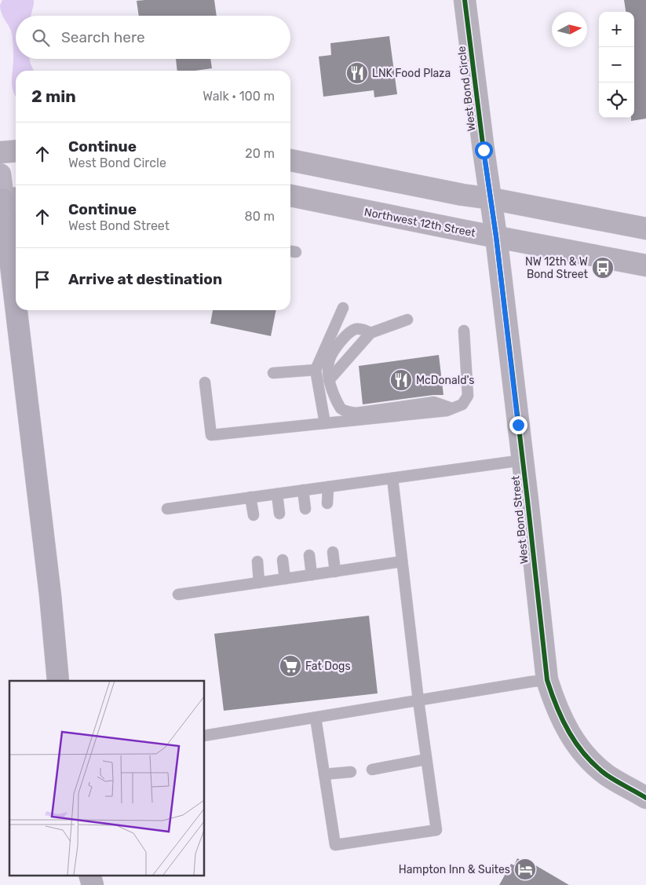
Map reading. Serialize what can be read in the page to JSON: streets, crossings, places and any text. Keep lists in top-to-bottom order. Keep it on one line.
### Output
{"streets":{"main road":["Northwest 12th Street"],"street":["West Bond Circle","West Bond Street"]},"crossings":[["West Bond Circle","West Bond Street"],["Northwest 12th Street","West Bond Street"]],"places":{"restaurant":["LNK Food Plaza","McDonald's"],"bus stop":["NW 12th & W Bond Street"],"supermarket":["Fat Dogs"],"hotel":["Hampton Inn & Suites"]},"north":"right","page":{"map_buttons":["+","−"],"search":"Search here","heading":["2 min","Walk · 100 m"],"list":[["Continue","West Bond Circle","20 m"],["Continue","West Bond Street","80 m"],"Arrive at destination"]}}
